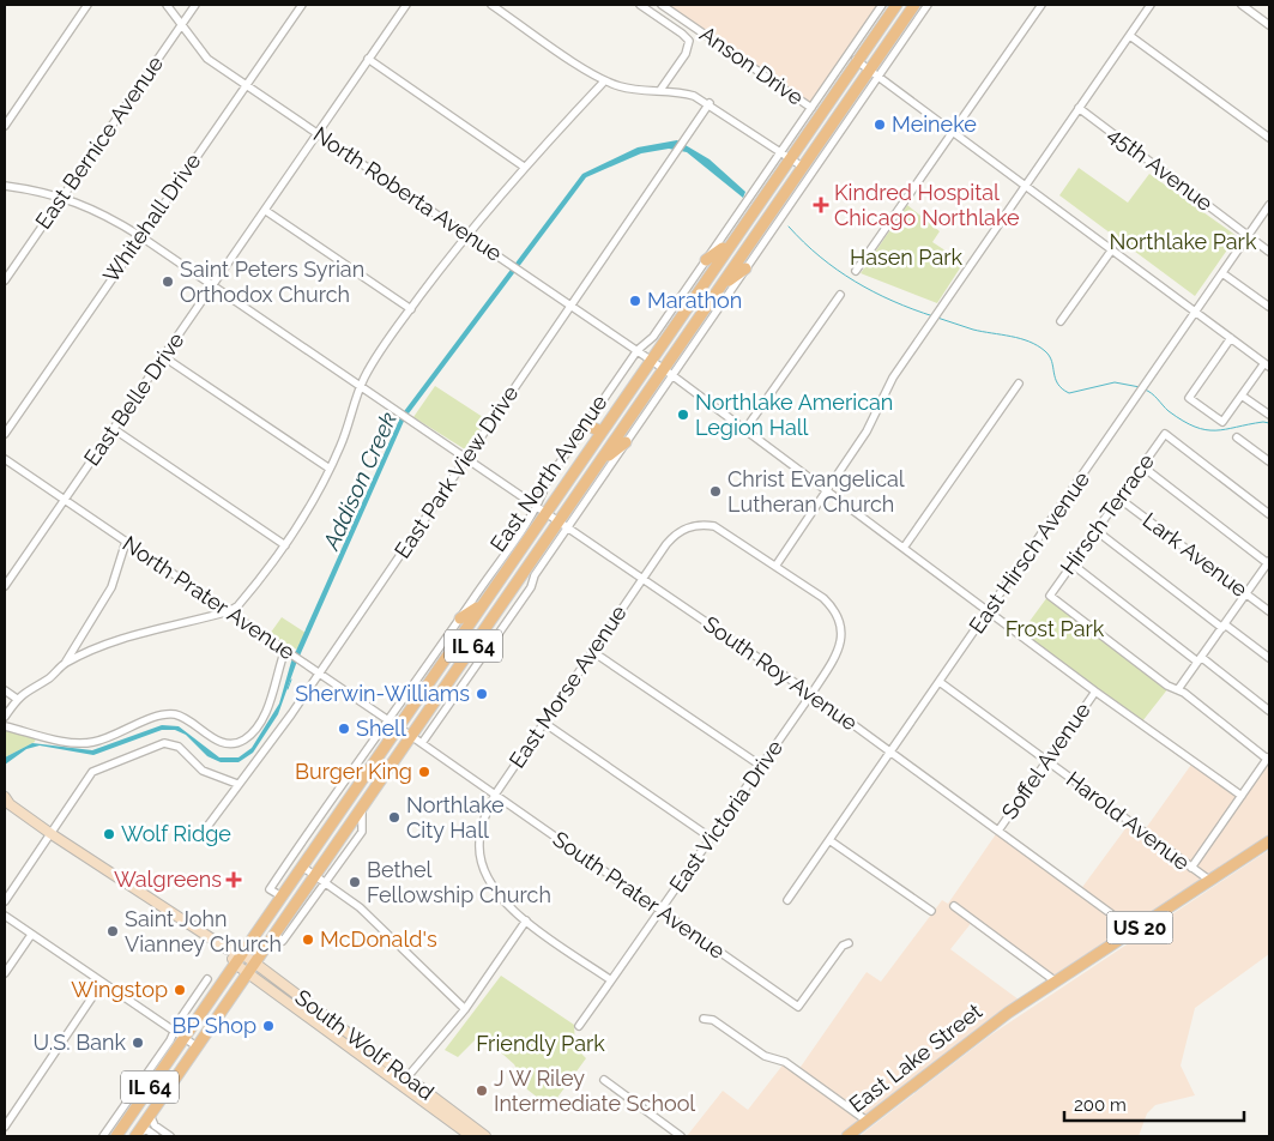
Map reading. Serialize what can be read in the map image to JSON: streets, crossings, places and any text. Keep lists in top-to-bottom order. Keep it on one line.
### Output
{"streets":{"main road":["East North Avenue","IL 64","US 20","South Wolf Road","East Lake Street"],"street":["Anson Drive","East Bernice Avenue","45th Avenue","North Roberta Avenue","Whitehall Drive","East Belle Drive","East Park View Drive","Hirsch Terrace","East Hirsch Avenue","Lark Avenue","North Prater Avenue","South Roy Avenue","East Morse Avenue","Soffel Avenue","East Victoria Drive","Harold Avenue","South Prater Avenue"]},"crossings":[["Anson Drive","East North Avenue"],["East Bernice Avenue","North Roberta Avenue"],["East Bernice Avenue","South Roy Avenue"],["45th Avenue","East Hirsch Avenue"],["North Roberta Avenue","Whitehall Drive"],["North Roberta Avenue","East Belle Drive"],["North Roberta Avenue","East Park View Drive"],["North Roberta Avenue","East North Avenue"],["North Roberta Avenue","East Hirsch Avenue"],["North Roberta Avenue","Soffel Avenue"],["Whitehall Drive","South Roy Avenue"],["East Belle Drive","North Prater Avenue"],["East Belle Drive","South Roy Avenue"],["East Park View Drive","North Prater Avenue"],["East Park View Drive","South Roy Avenue"],["East North Avenue","North Prater Avenue"],["East North Avenue","IL 64"],["East North Avenue","South Roy Avenue"],["East North Avenue","South Prater Avenue"],["East North Avenue","South Wolf Road"],["Hirsch Terrace","Lark Avenue"],["East Hirsch Avenue","South Roy Avenue"],["East Hirsch Avenue","Harold Avenue"],["North Prater Avenue","South Prater Avenue"],["IL 64","South Wolf Road"],["South Roy Avenue","East Morse Avenue"],["South Roy Avenue","Soffel Avenue"],["South Roy Avenue","East Victoria Drive"],["South Roy Avenue","US 20"],["East Morse Avenue","East Victoria Drive"],["East Morse Avenue","South Prater Avenue"],["Soffel Avenue","Harold Avenue"],["East Victoria Drive","South Prater Avenue"],["Harold Avenue","US 20"],["US 20","East Lake Street"]],"water":["Addison Creek"],"parks":["Northlake Park","Hasen Park","Frost Park","Friendly Park"],"places":{"other":["Meineke","Saint Peters Syrian Orthodox Church","Marathon","Northlake American Legion Hall","Christ Evangelical Lutheran Church","Sherwin-Williams","Shell","Burger King","Northlake City Hall","Wolf Ridge","Bethel Fellowship Church","Saint John Vianney Church","McDonald's","Wingstop","BP Shop","U.S. Bank","J W Riley Intermediate School"],"health":["Kindred Hospital Chicago Northlake","Walgreens"]},"scale_bar":"200 m"}
